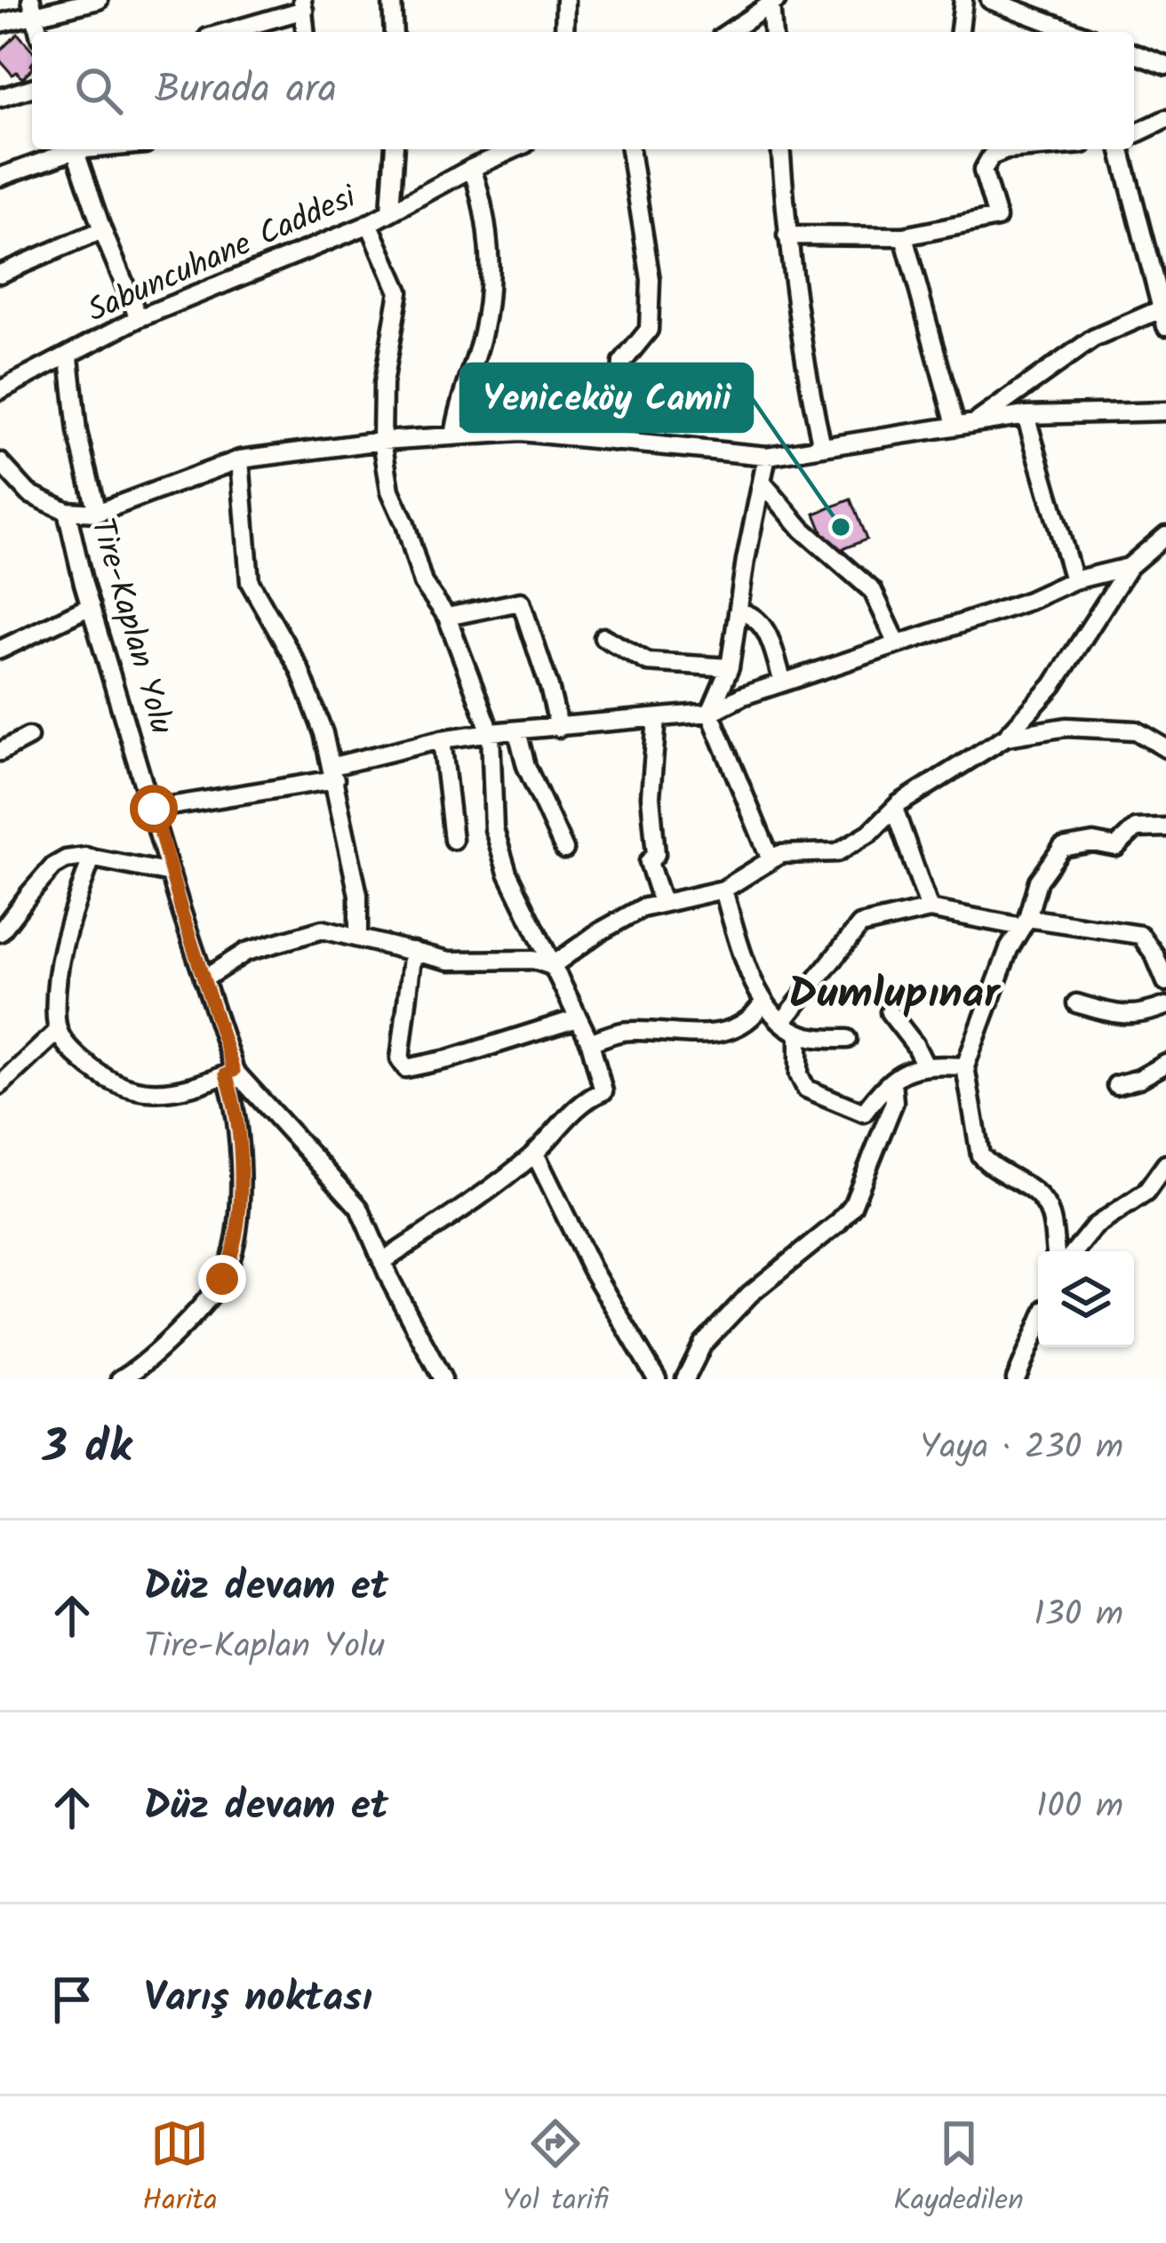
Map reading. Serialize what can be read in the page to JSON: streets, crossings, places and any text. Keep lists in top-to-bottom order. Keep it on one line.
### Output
{"streets":{"street":["Sabuncuhane Caddesi","Tire-Kaplan Yolu"]},"districts":["Dumlupınar"],"places":["Yeniceköy Camii"],"page":{"search":"Burada ara","heading":["3 dk","Yaya · 230 m"],"list":[["Düz devam et","Tire-Kaplan Yolu","130 m"],["Düz devam et","100 m"],"Varış noktası"],"nav":["Harita","Yol tarifi","Kaydedilen"]}}
